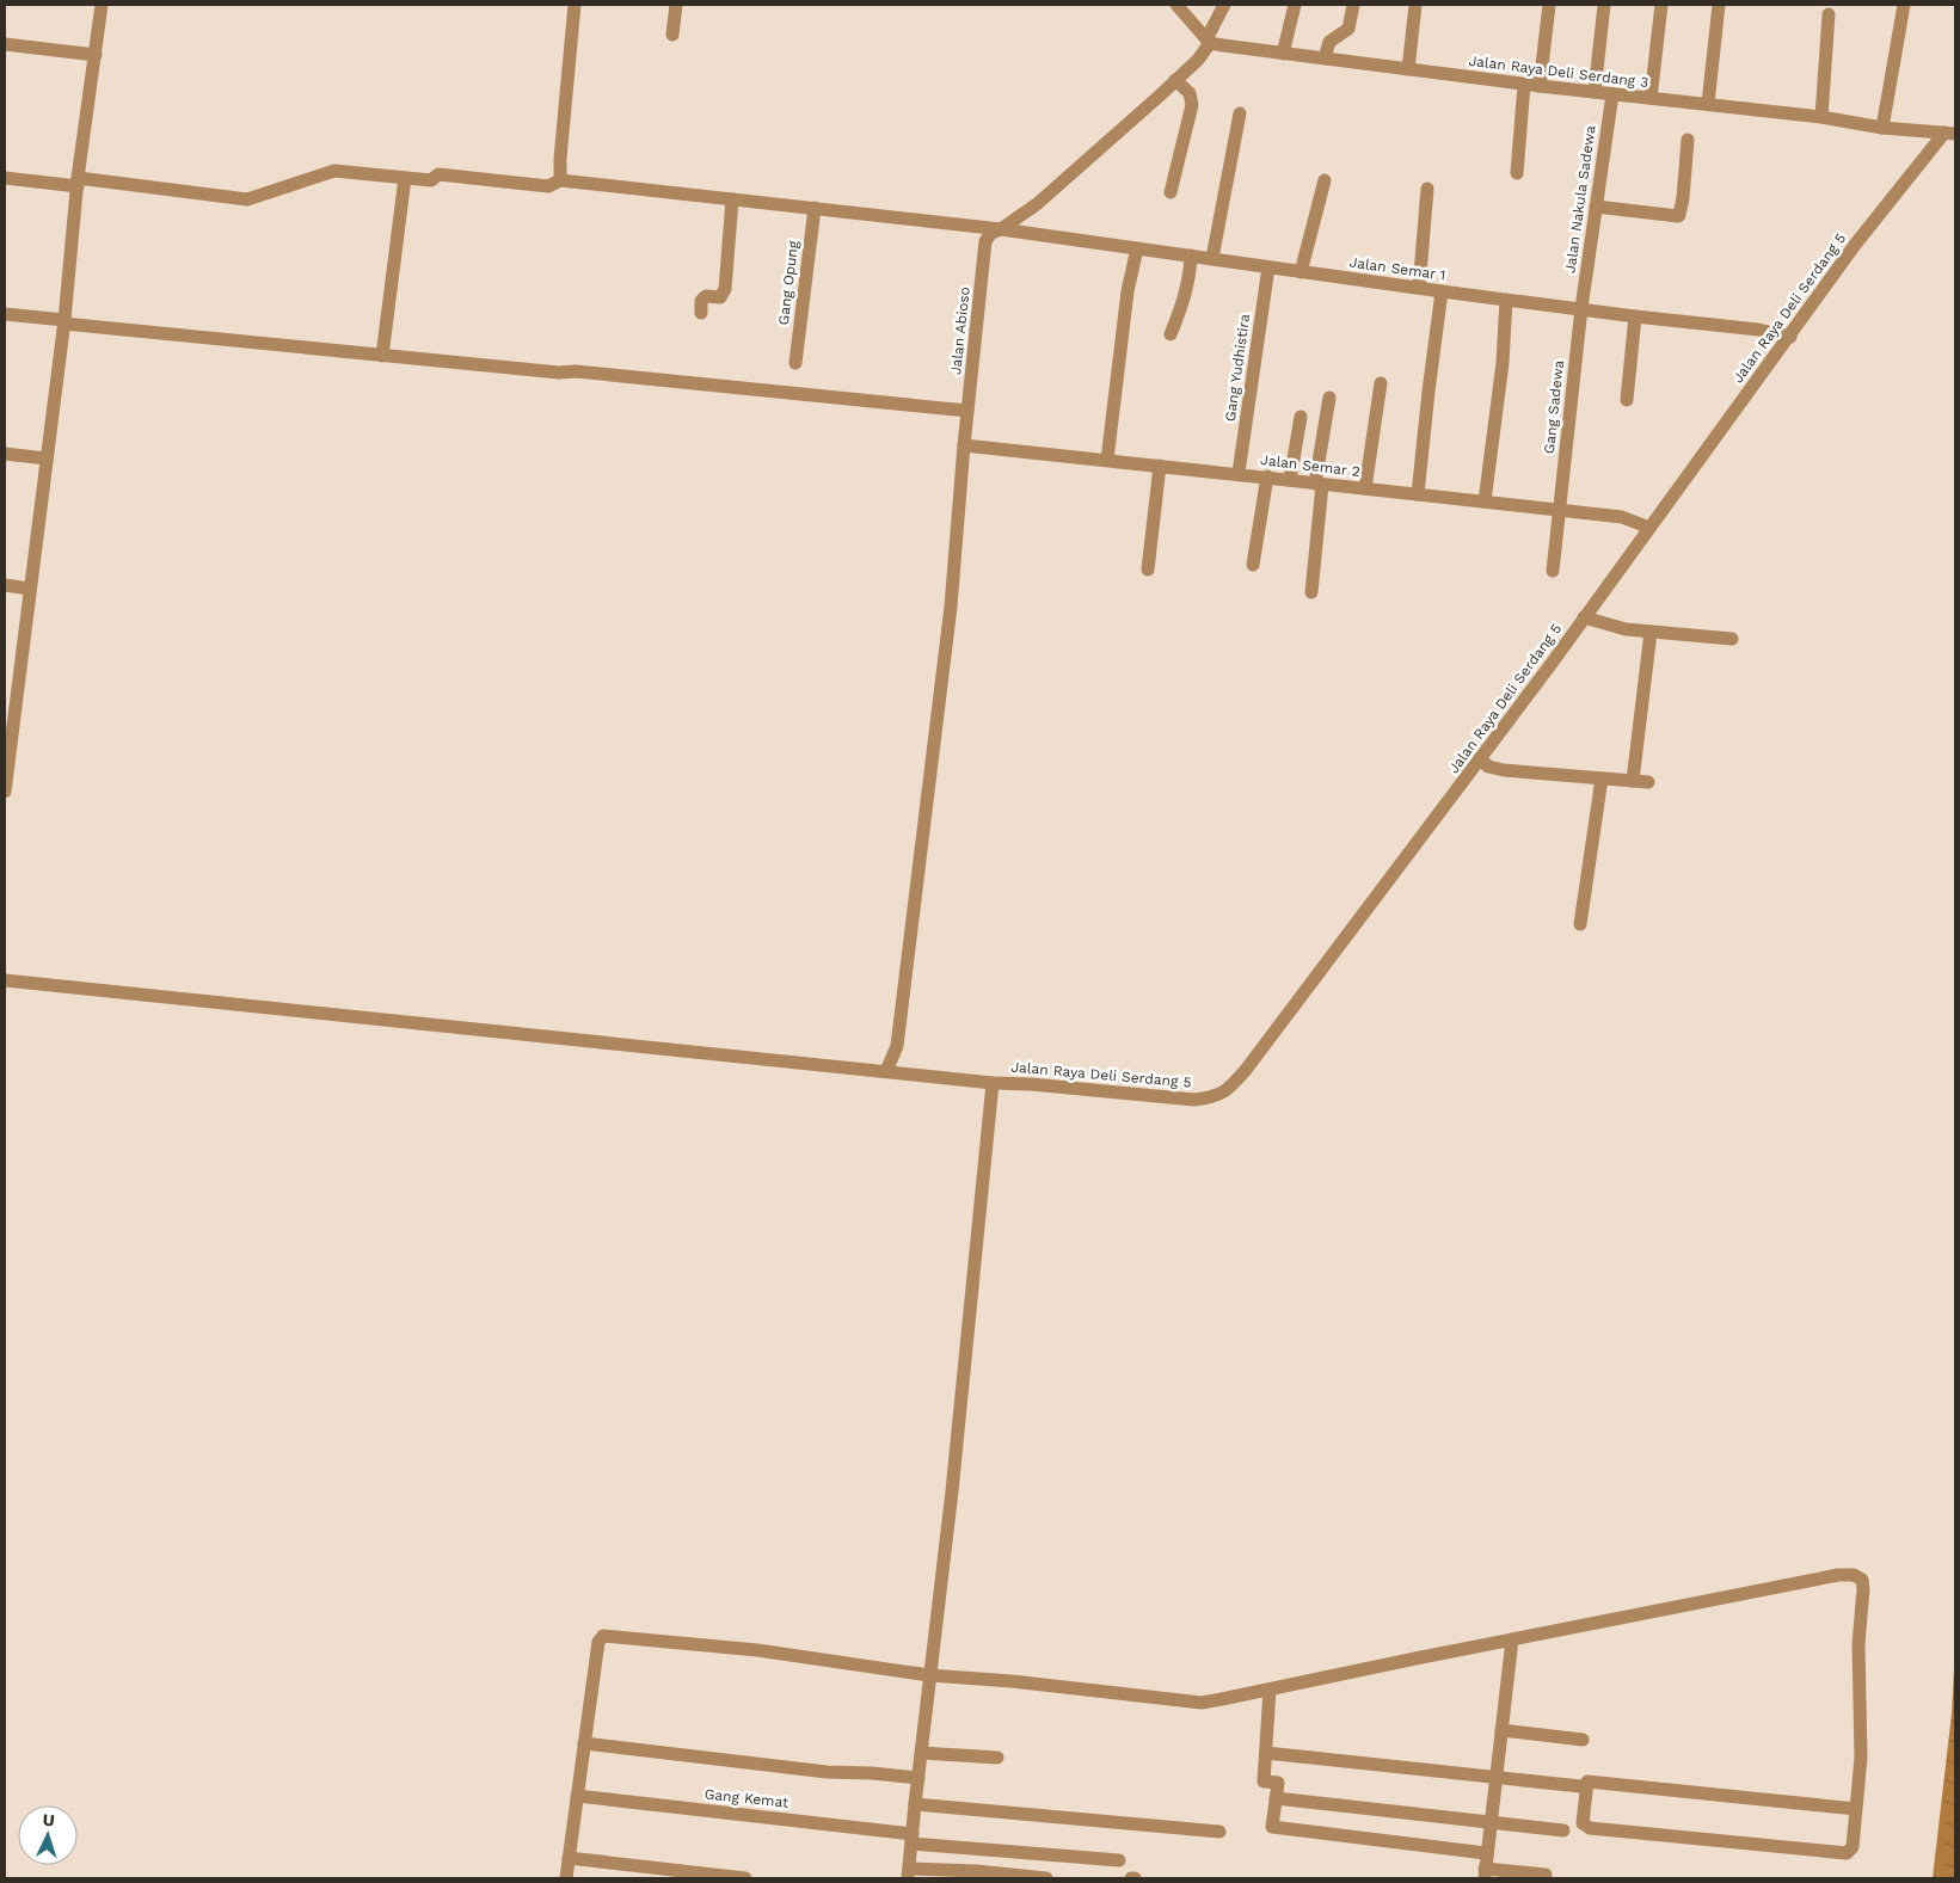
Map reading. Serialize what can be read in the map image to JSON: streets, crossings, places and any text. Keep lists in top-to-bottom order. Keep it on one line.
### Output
{"streets":{"street":["Jalan Raya Deli Serdang 3","Jalan Nakula Sadewa","Jalan Semar 1","Gang Opung","Jalan Raya Deli Serdang 5","Jalan Abioso","Gang Yudhistira","Gang Sadewa","Jalan Semar 2","Gang Kemat"]},"crossings":[["Jalan Raya Deli Serdang 3","Jalan Nakula Sadewa"],["Jalan Raya Deli Serdang 3","Jalan Raya Deli Serdang 5"],["Jalan Raya Deli Serdang 3","Jalan Abioso"],["Jalan Nakula Sadewa","Jalan Semar 1"],["Jalan Nakula Sadewa","Gang Sadewa"],["Jalan Semar 1","Gang Opung"],["Jalan Semar 1","Jalan Raya Deli Serdang 5"],["Jalan Semar 1","Jalan Abioso"],["Jalan Semar 1","Gang Yudhistira"],["Jalan Semar 1","Gang Sadewa"],["Jalan Raya Deli Serdang 5","Jalan Abioso"],["Jalan Raya Deli Serdang 5","Jalan Semar 2"],["Jalan Abioso","Jalan Semar 2"],["Gang Yudhistira","Jalan Semar 2"],["Gang Sadewa","Jalan Semar 2"]],"north":"top"}
